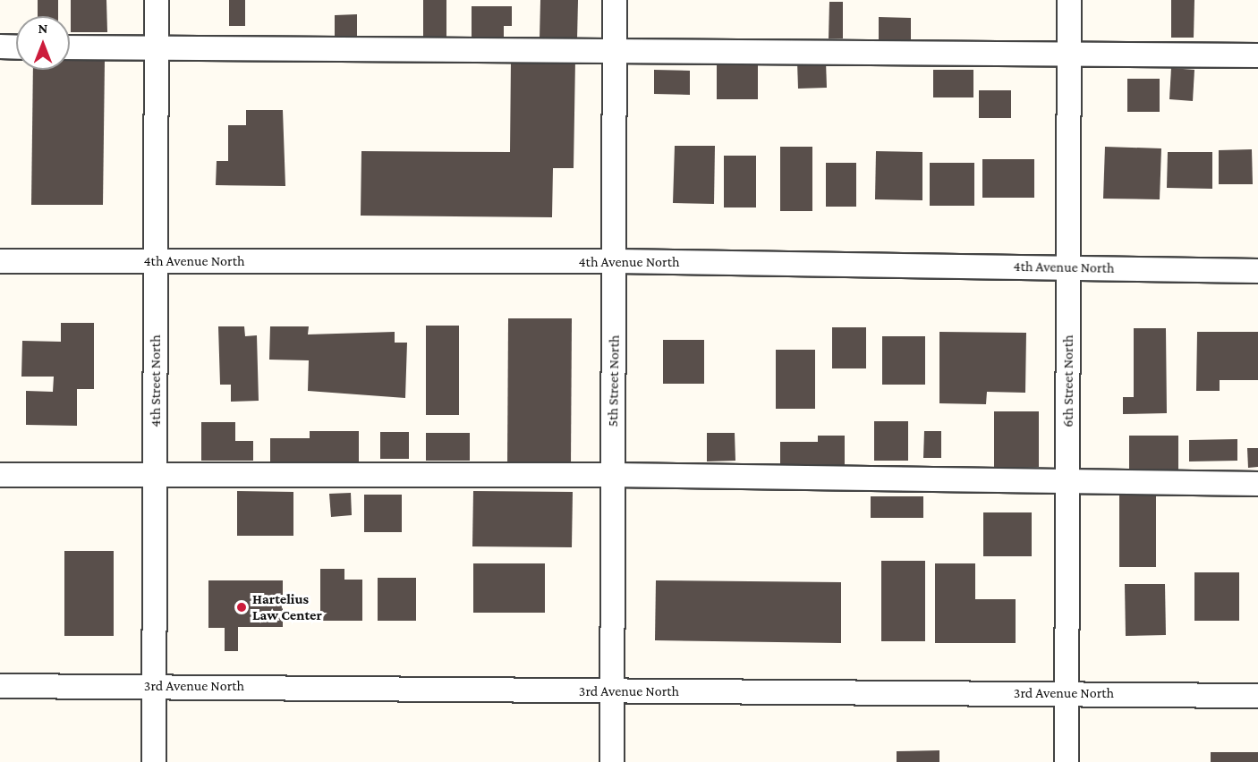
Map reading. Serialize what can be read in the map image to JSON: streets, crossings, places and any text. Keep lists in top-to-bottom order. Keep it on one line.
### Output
{"streets":{"street":["4th Avenue North","4th Street North","5th Street North","6th Street North","3rd Avenue North"]},"crossings":[["4th Avenue North","4th Street North"],["4th Avenue North","5th Street North"],["4th Avenue North","6th Street North"],["4th Street North","3rd Avenue North"],["5th Street North","3rd Avenue North"],["6th Street North","3rd Avenue North"]],"places":["Hartelius Law Center"],"north":"top"}
